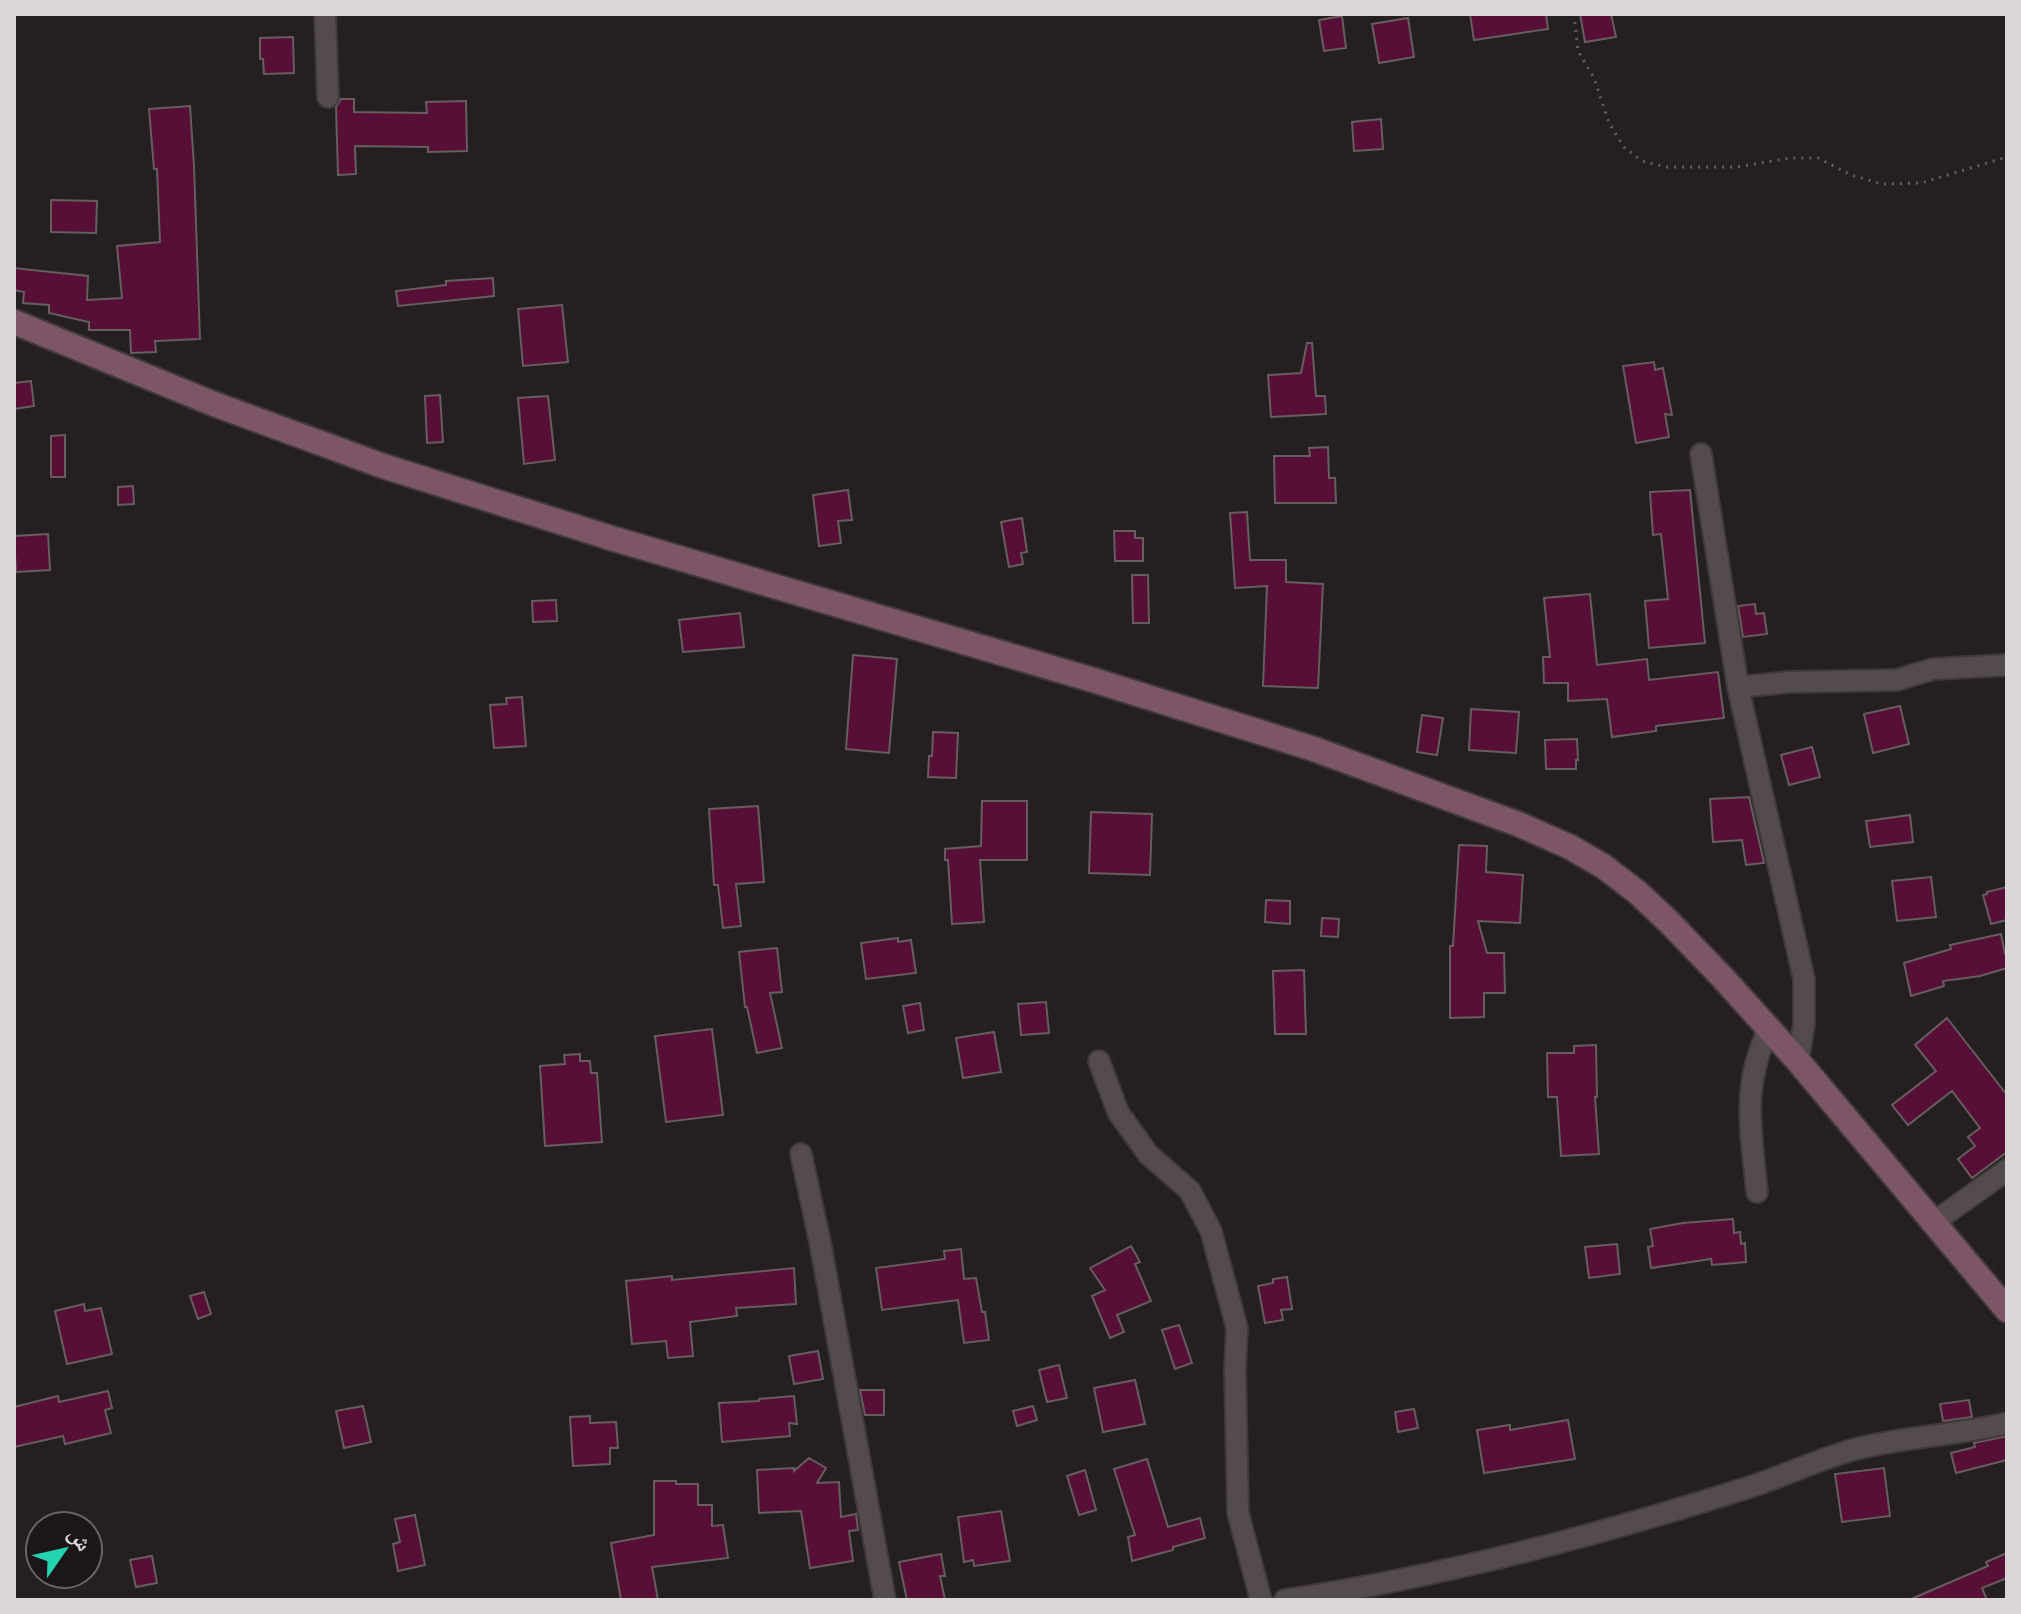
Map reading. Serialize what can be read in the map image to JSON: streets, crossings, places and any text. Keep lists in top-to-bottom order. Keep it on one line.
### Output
{"north":"top right"}
